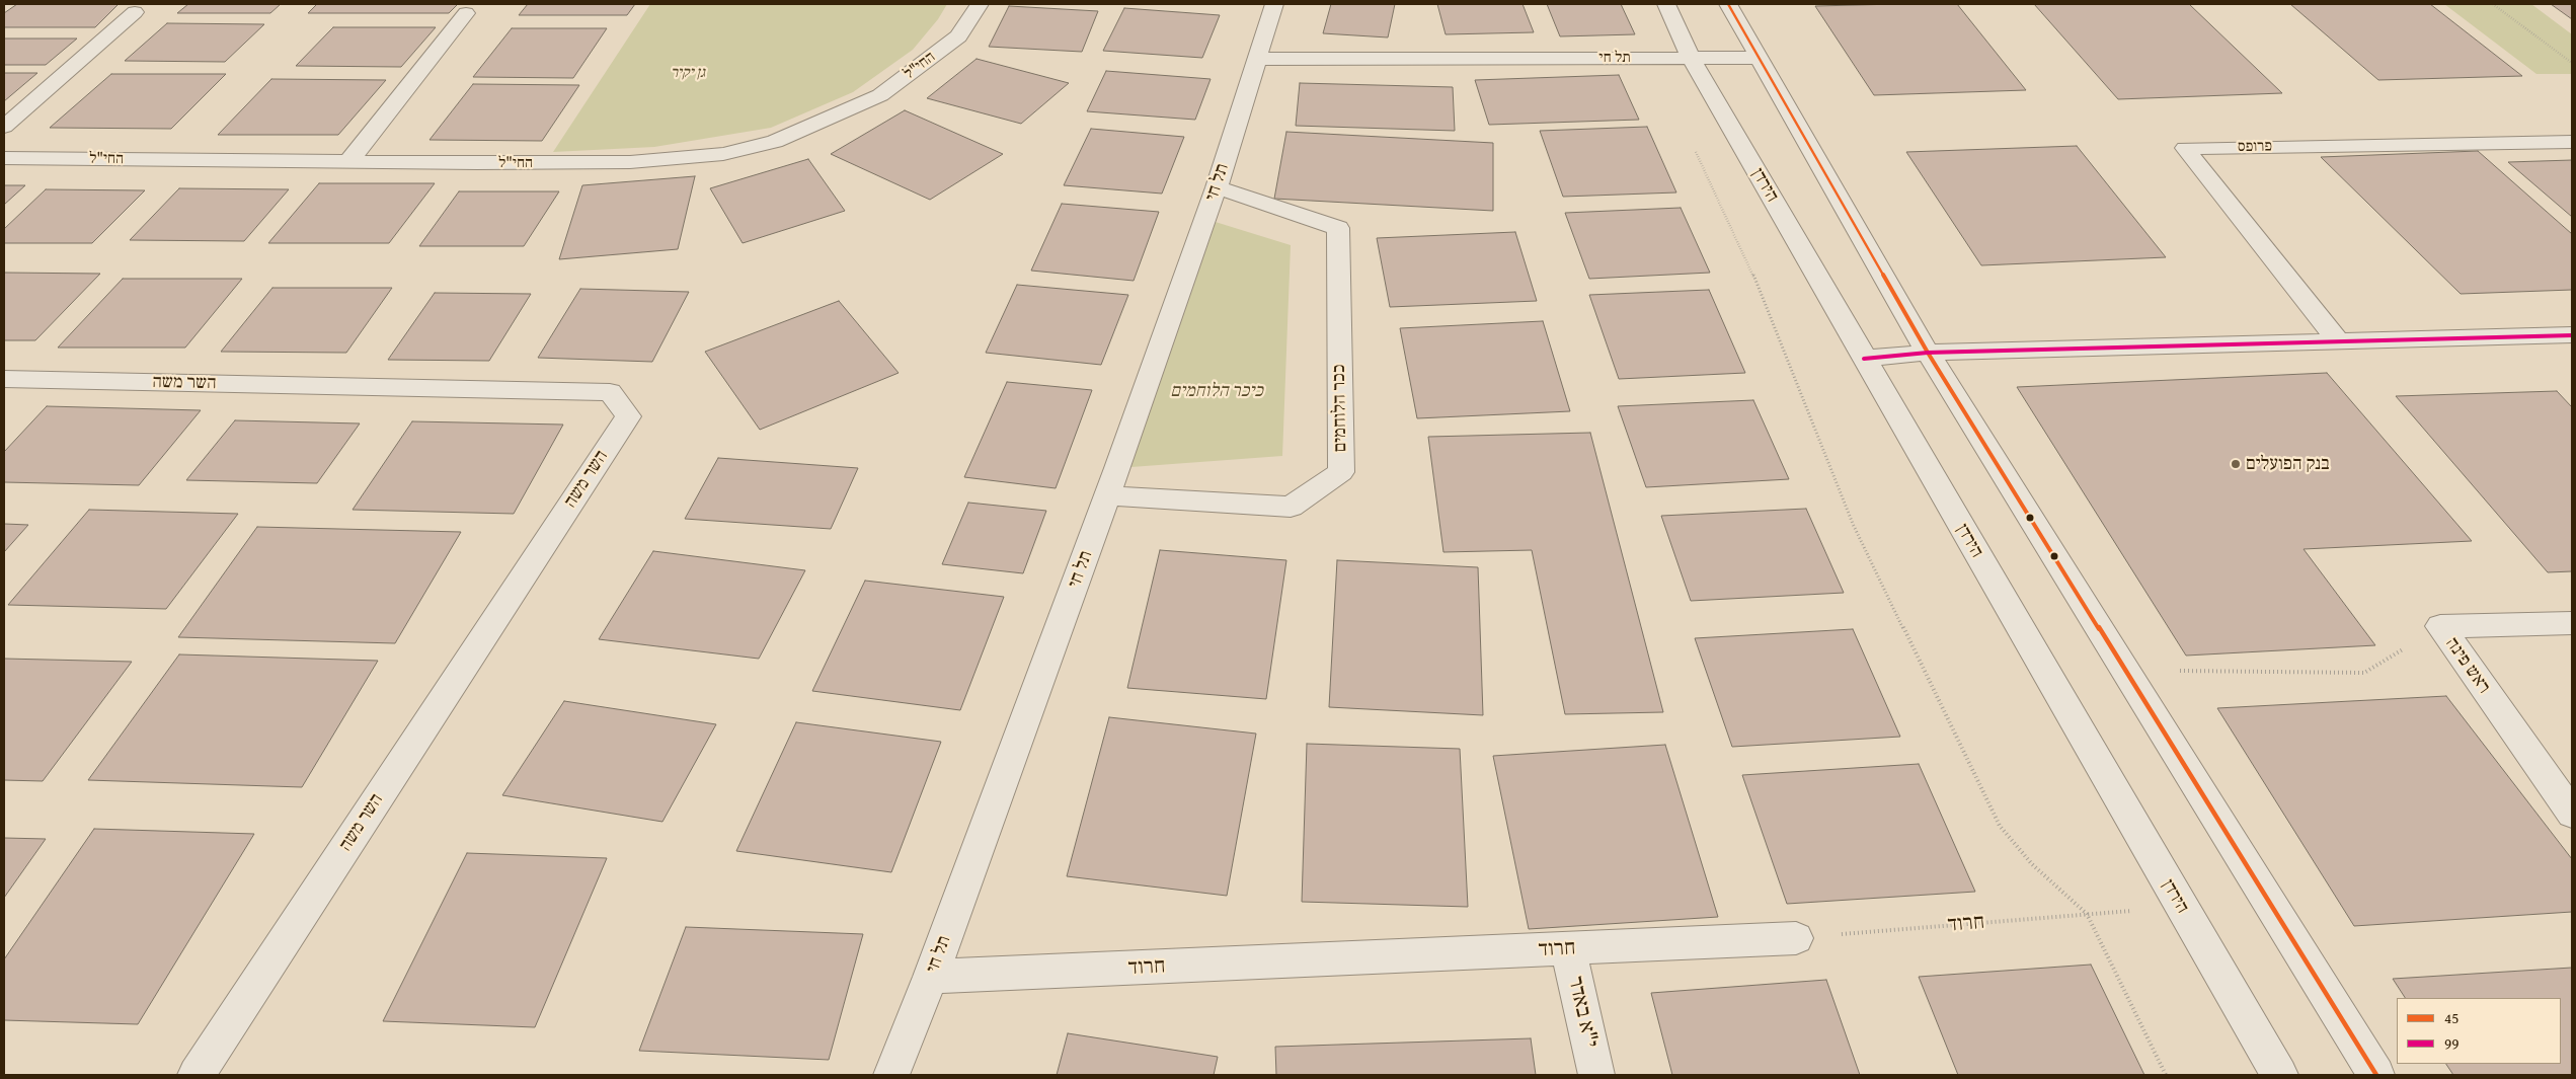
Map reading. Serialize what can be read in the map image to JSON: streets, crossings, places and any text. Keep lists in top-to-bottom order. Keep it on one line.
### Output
{"streets":{"street":["תל חי","החי\"ל","פרופס","הירדן","השר משה","ככר הלוחמים","ראש פינה","חרוד","י\"א באדר"]},"crossings":[["תל חי","הירדן"],["תל חי","ככר הלוחמים"],["תל חי","חרוד"],["הירדן","חרוד"],["חרוד","י\"א באדר"]],"parks":["גן יקיר","כיכר הלוחמים"],"places":["בנק הפועלים"],"lines":["transit line 45","transit line 99"],"legend":["45","99"]}
